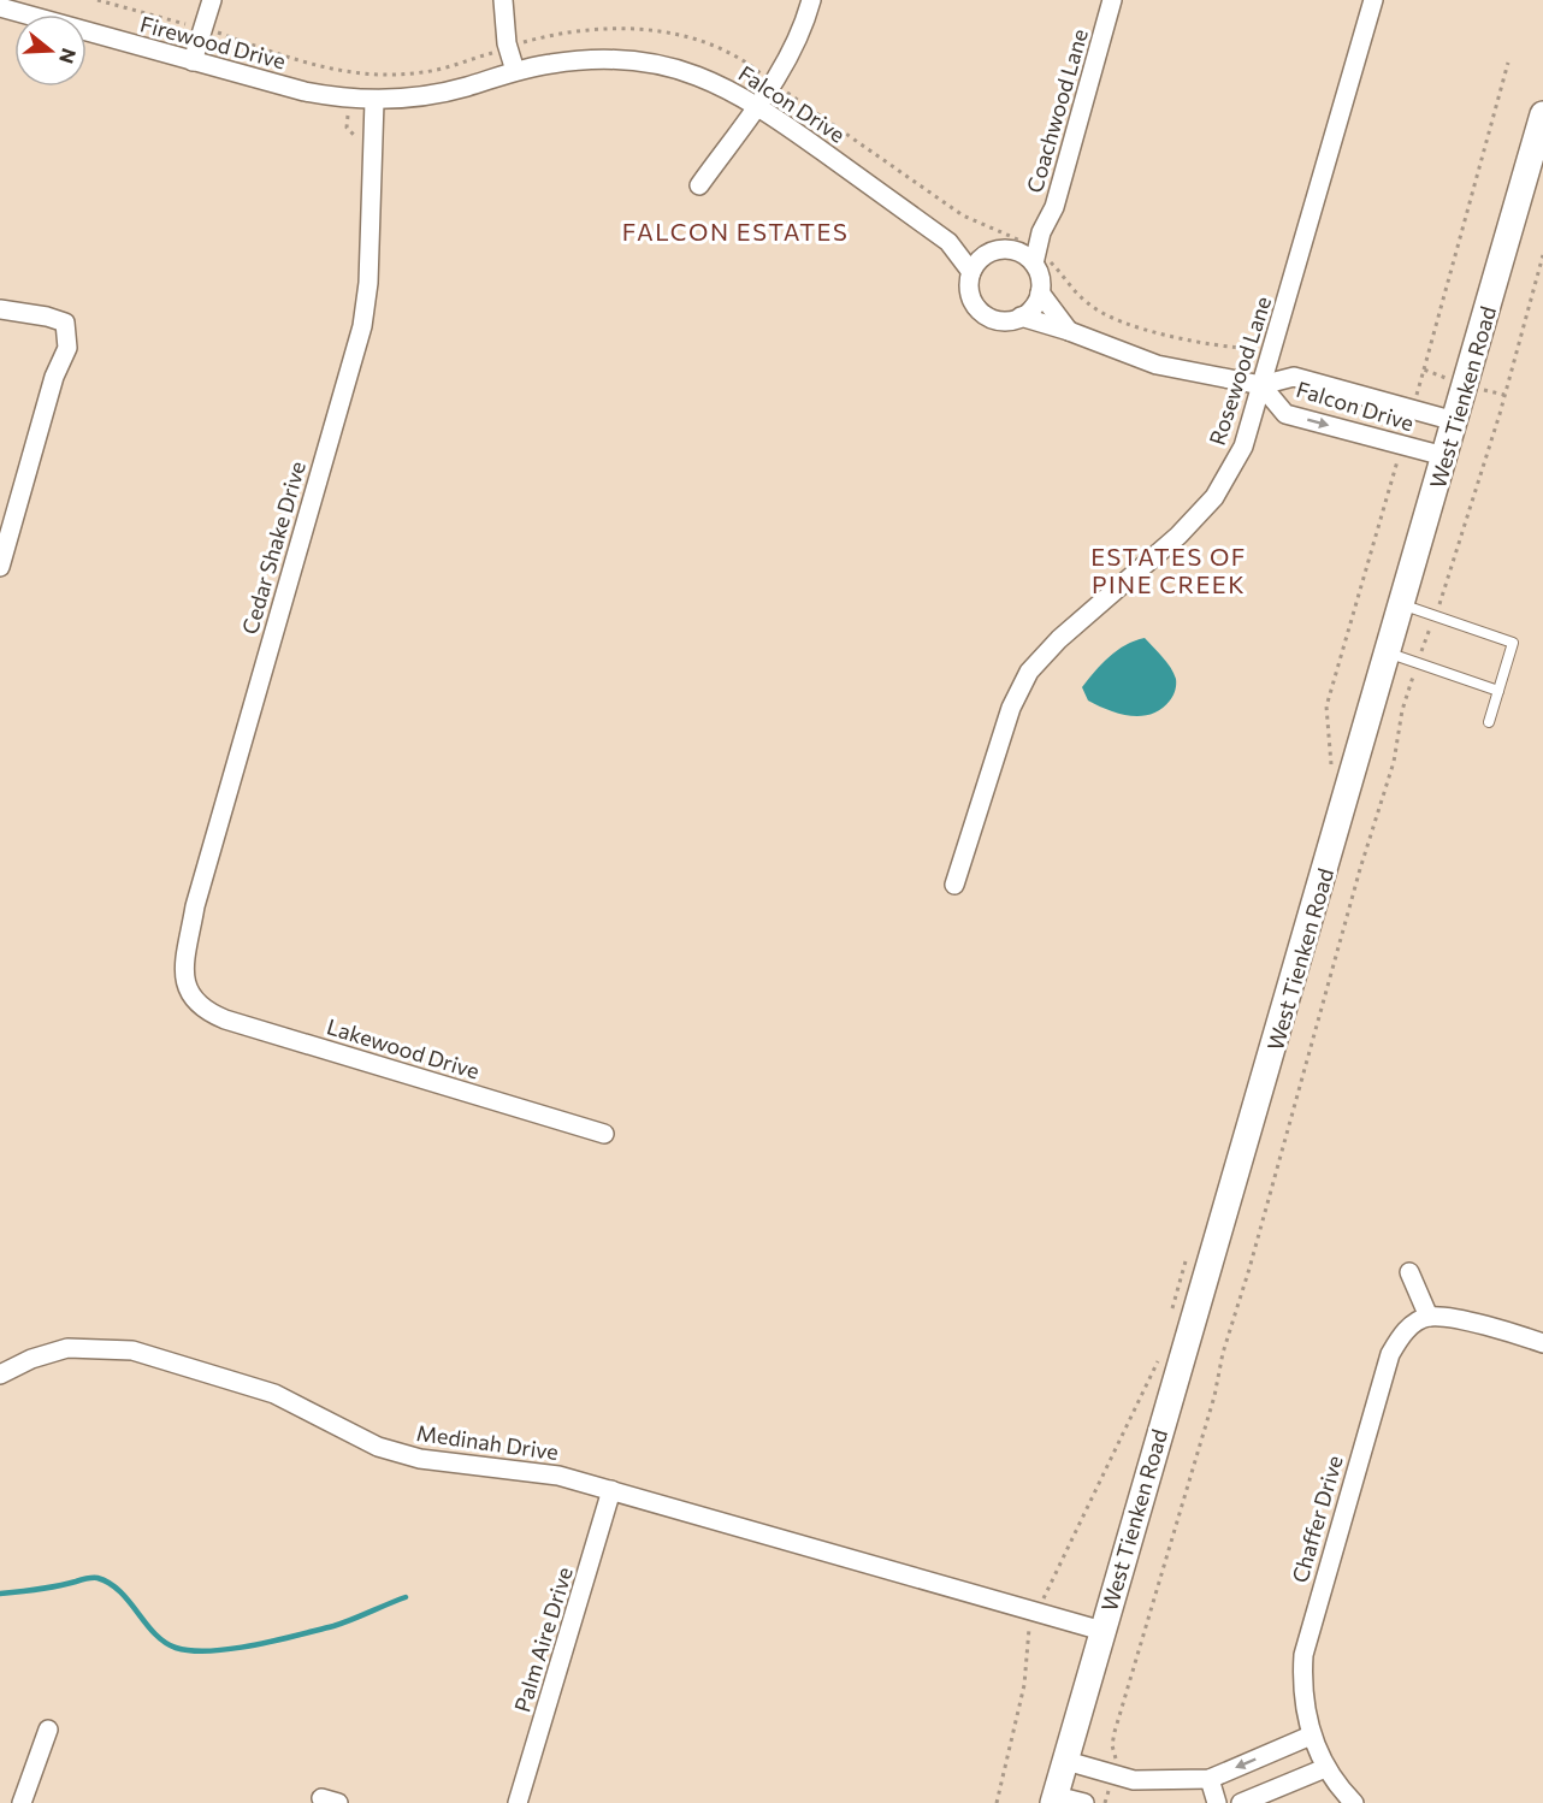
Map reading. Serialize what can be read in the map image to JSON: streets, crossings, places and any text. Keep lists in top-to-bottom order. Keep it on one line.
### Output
{"streets":{"street":["Firewood Drive","Falcon Drive","Coachwood Lane","Rosewood Lane","West Tienken Road","Cedar Shake Drive","Lakewood Drive","Medinah Drive","Chaffer Drive","Palm Aire Drive"]},"crossings":[["Firewood Drive","Falcon Drive"],["Firewood Drive","Cedar Shake Drive"],["Falcon Drive","Coachwood Lane"],["Falcon Drive","Rosewood Lane"],["Falcon Drive","West Tienken Road"],["Falcon Drive","Cedar Shake Drive"],["West Tienken Road","Medinah Drive"],["Cedar Shake Drive","Lakewood Drive"],["Medinah Drive","Palm Aire Drive"]],"districts":["FALCON ESTATES","ESTATES OF PINE CREEK"],"north":"right"}
